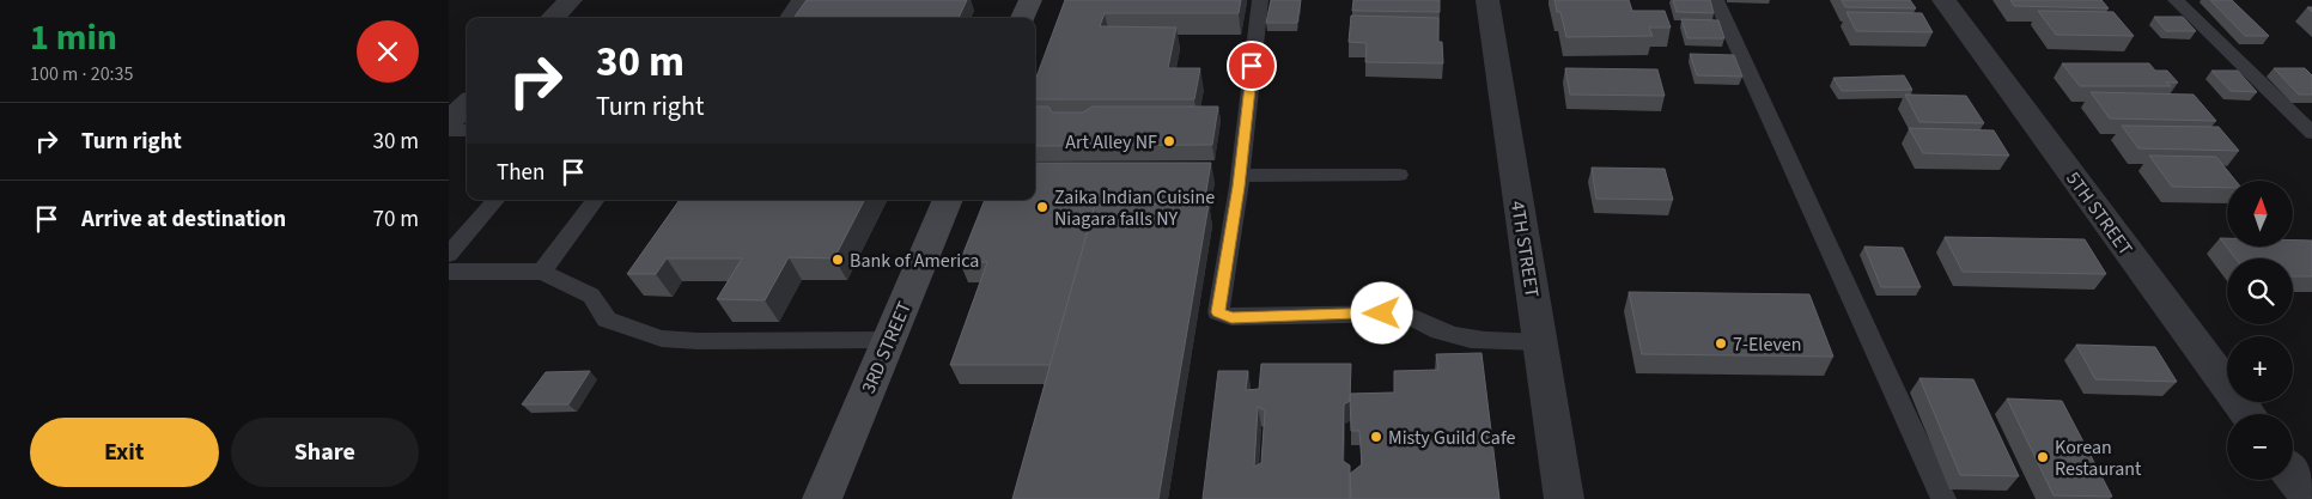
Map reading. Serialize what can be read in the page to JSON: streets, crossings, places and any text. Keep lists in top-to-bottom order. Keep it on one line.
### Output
{"streets":{"street":["5TH STREET","4TH STREET","3RD STREET"]},"places":["Art Alley NF","Zaika Indian Cuisine Niagara falls NY","Bank of America","7-Eleven","Misty Guild Cafe","Korean Restaurant"],"north":"top","page":{"heading":["1 min","100 m · 20:35"],"turn":["30 m","Turn right"],"list":[{"name":"Turn right","value":"30 m"},{"name":"Arrive at destination","value":"70 m"}],"then":"Then","map_buttons":["+","−"],"buttons":["Exit","Share"]}}
